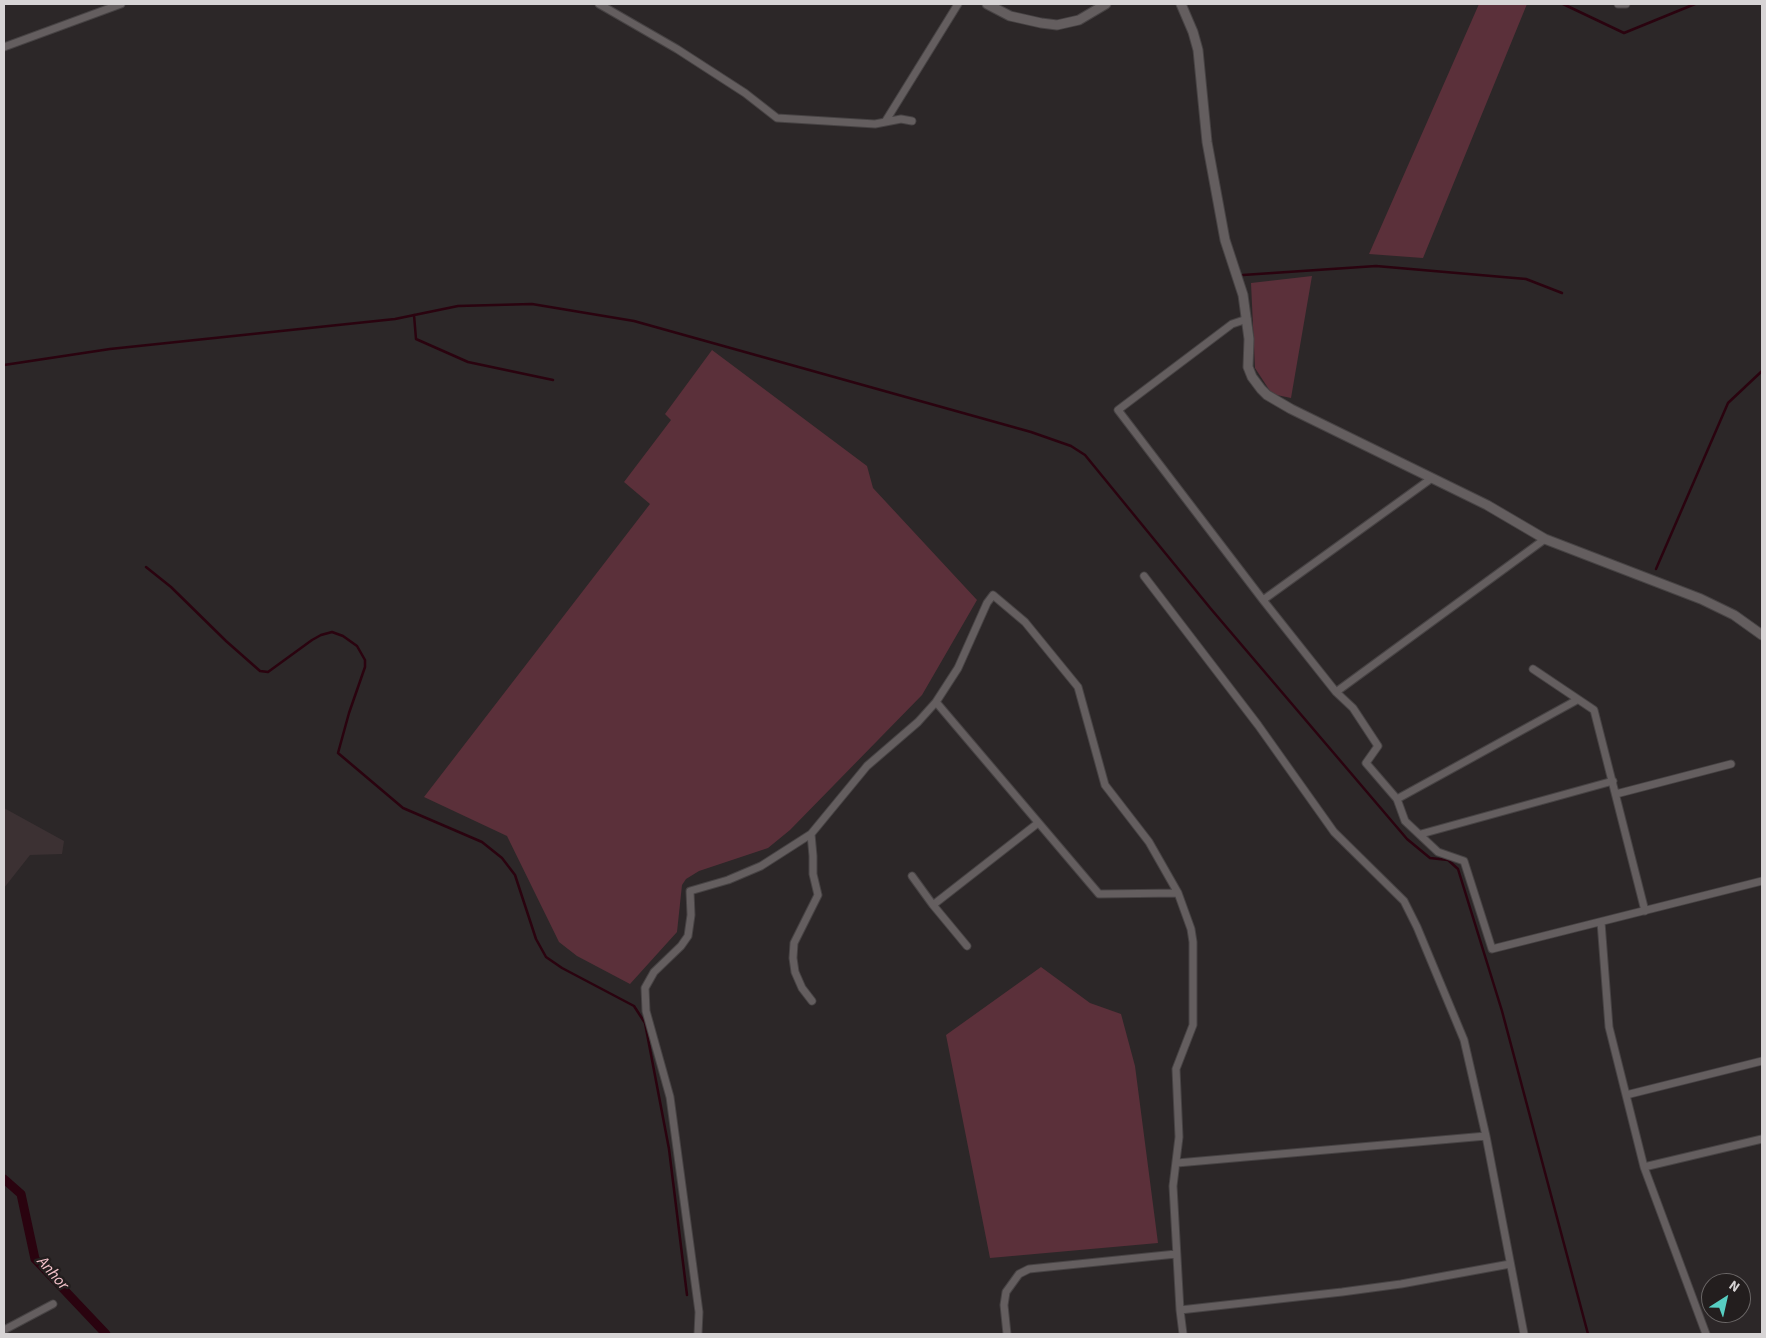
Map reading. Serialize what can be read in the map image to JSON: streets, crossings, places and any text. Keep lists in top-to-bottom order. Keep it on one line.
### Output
{"water":["Anhor"],"north":"top right"}
